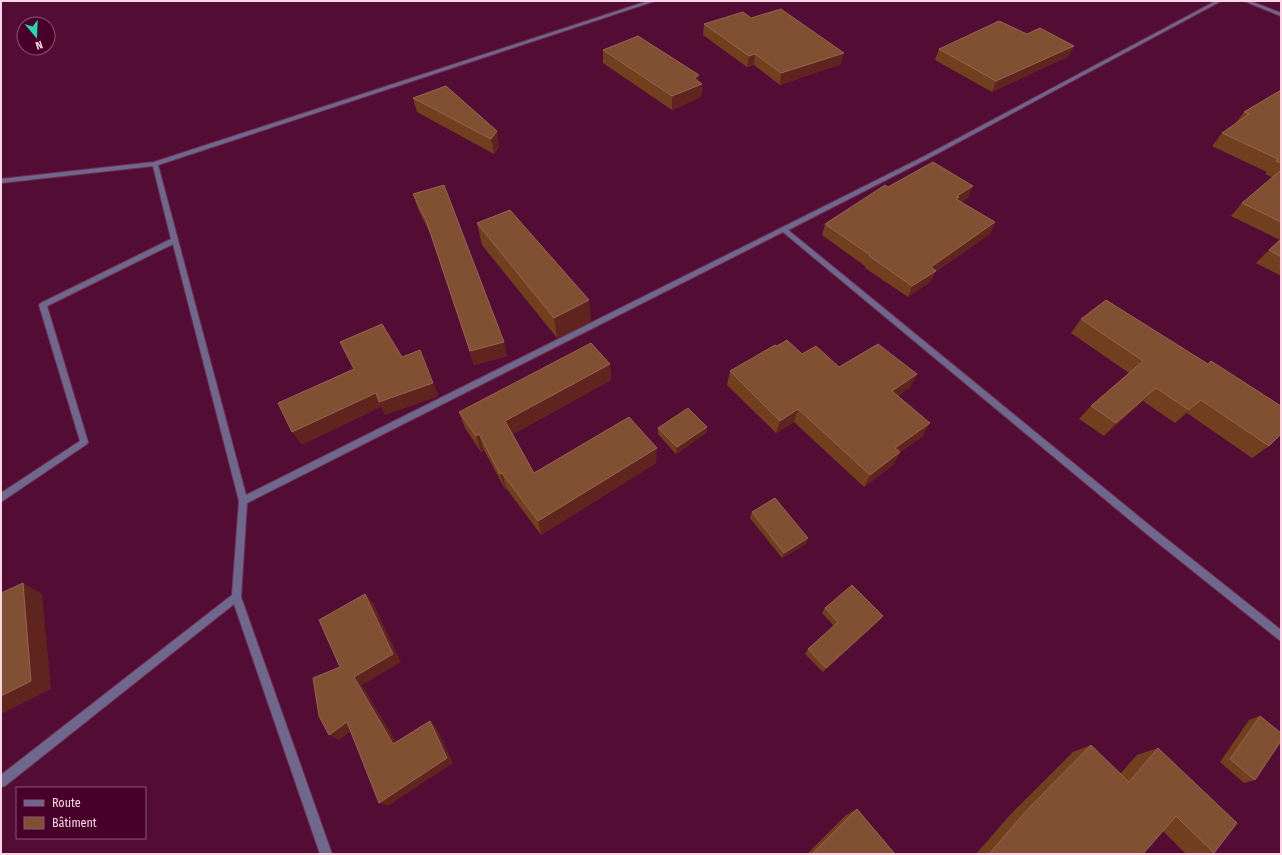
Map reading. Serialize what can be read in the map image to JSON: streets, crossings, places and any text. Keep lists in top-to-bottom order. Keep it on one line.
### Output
{"legend":["Route","Bâtiment"],"north":"bottom"}
